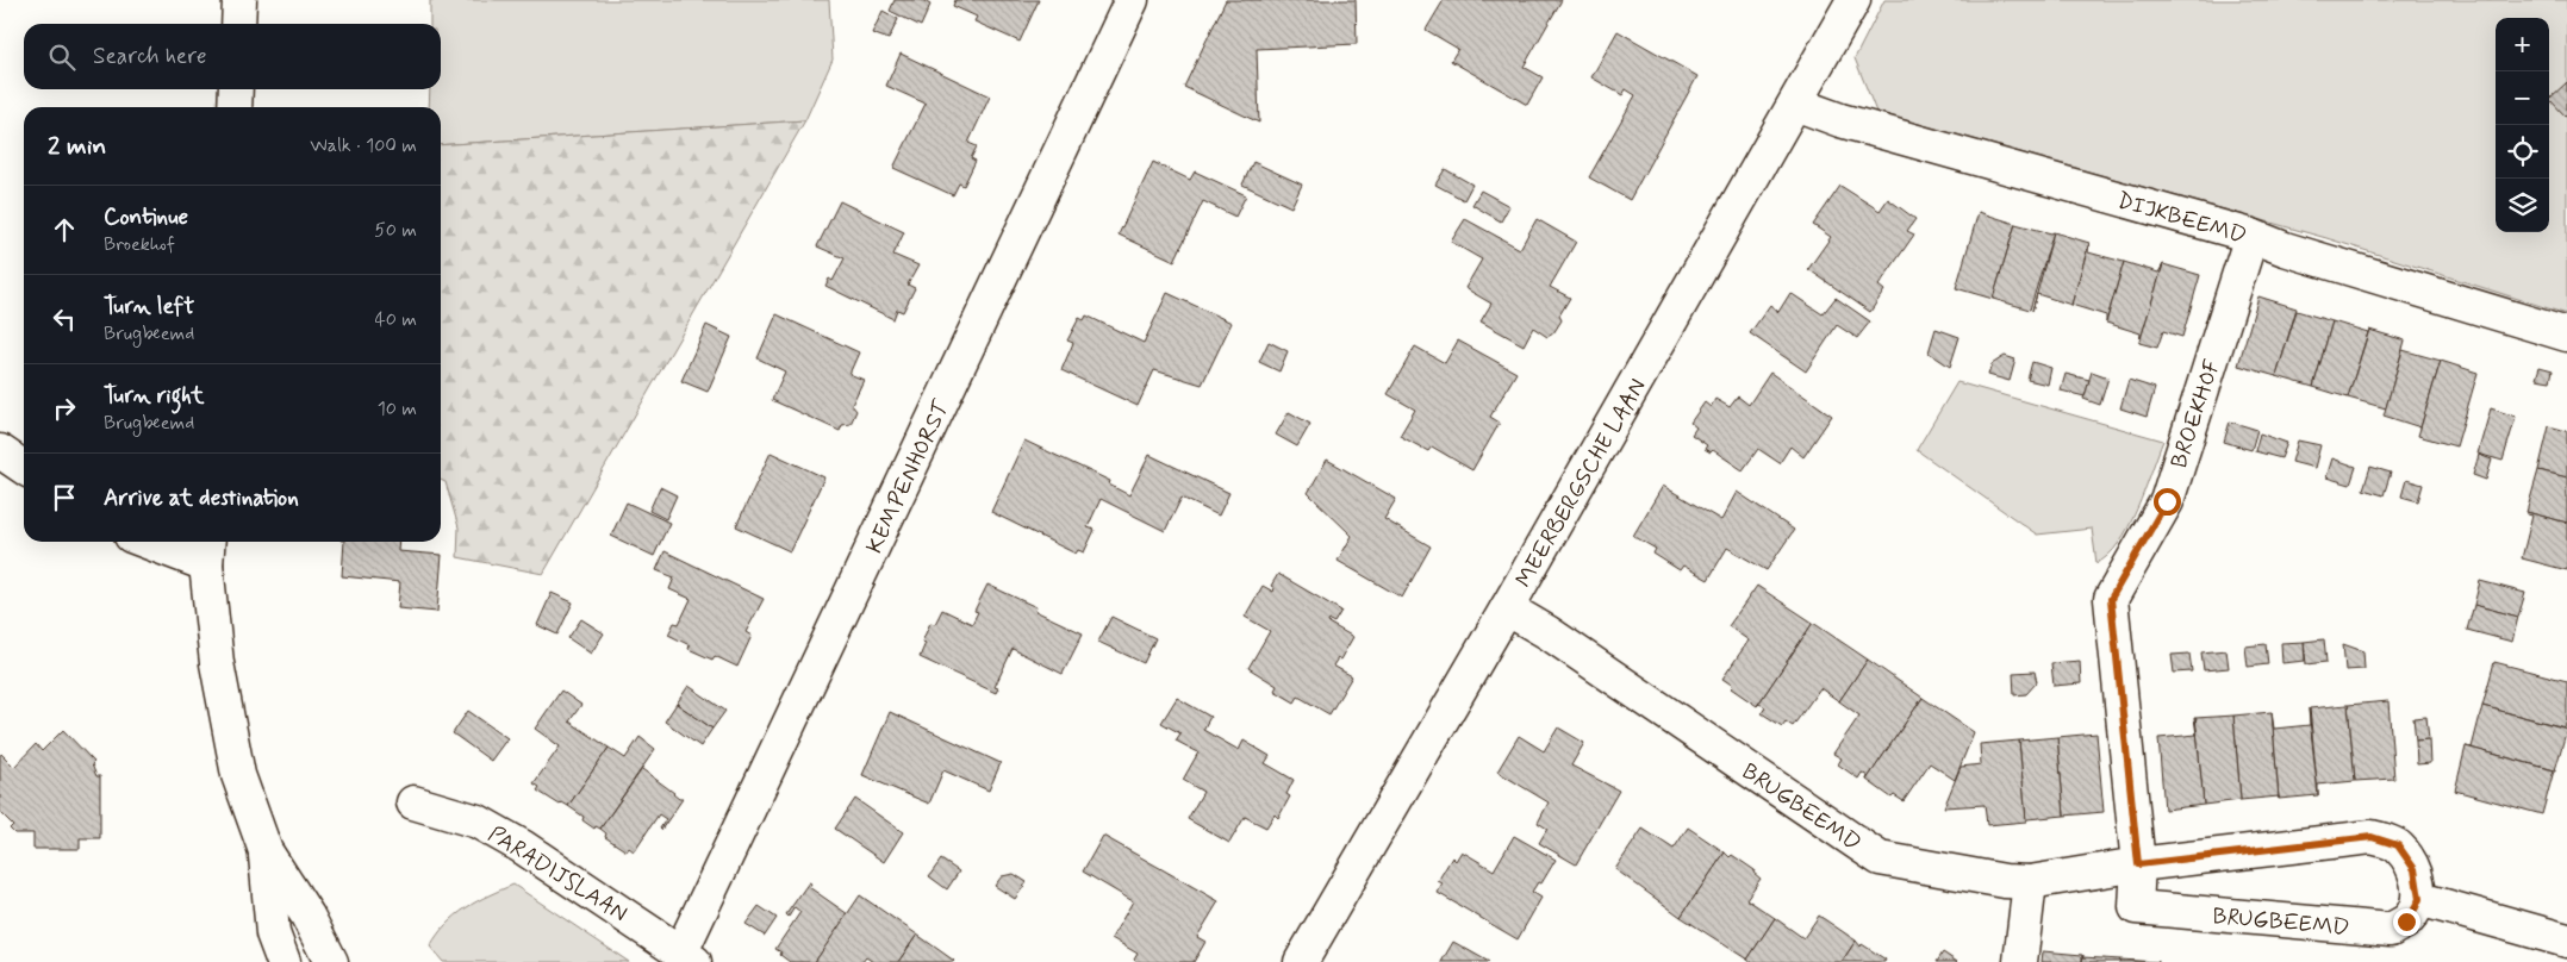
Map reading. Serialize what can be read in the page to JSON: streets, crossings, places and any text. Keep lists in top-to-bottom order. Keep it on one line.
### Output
{"streets":{"street":["DIJKBEEMD","BROEKHOF","KEMPENHORST","MEERBERGSCHE LAAN","BRUGBEEMD","PARADIJSLAAN"]},"crossings":[["DIJKBEEMD","BROEKHOF"],["DIJKBEEMD","MEERBERGSCHE LAAN"],["BROEKHOF","BRUGBEEMD"],["KEMPENHORST","PARADIJSLAAN"],["MEERBERGSCHE LAAN","BRUGBEEMD"]],"page":{"map_buttons":["+","−"],"search":"Search here","heading":["2 min","Walk · 100 m"],"list":[["Continue","Broekhof","50 m"],["Turn left","Brugbeemd","40 m"],["Turn right","Brugbeemd","10 m"],"Arrive at destination"]}}
